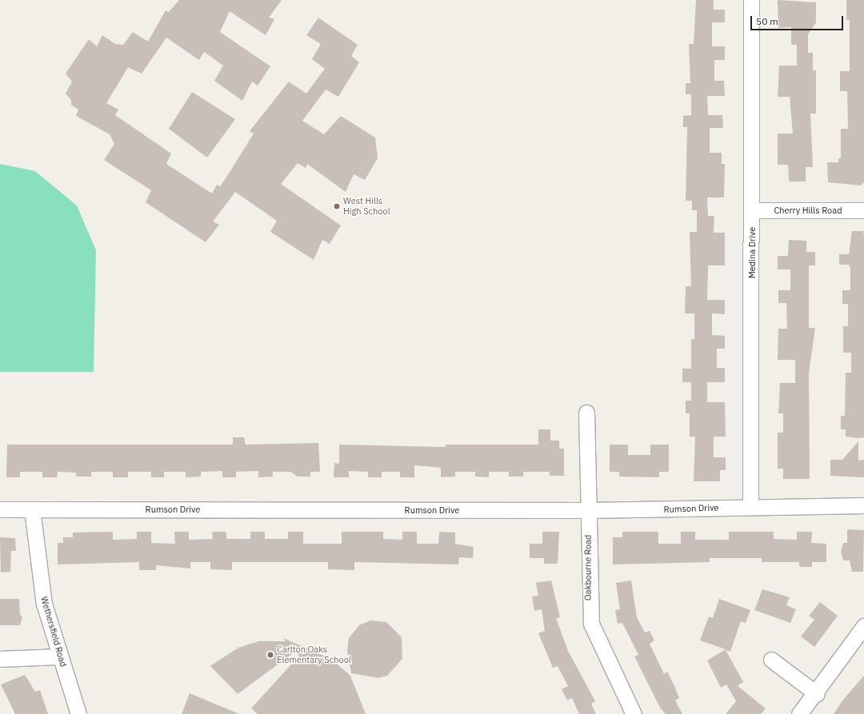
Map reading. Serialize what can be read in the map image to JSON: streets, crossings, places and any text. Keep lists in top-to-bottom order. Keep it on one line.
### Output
{"streets":{"street":["Cherry Hills Road","Medina Drive","Rumson Drive","Oakbourne Road","Wethersfield Road"]},"crossings":[["Cherry Hills Road","Medina Drive"],["Medina Drive","Rumson Drive"],["Rumson Drive","Oakbourne Road"],["Rumson Drive","Wethersfield Road"]],"places":["West Hills High School","Carlton Oaks Elementary School"],"scale_bar":"50 m"}
